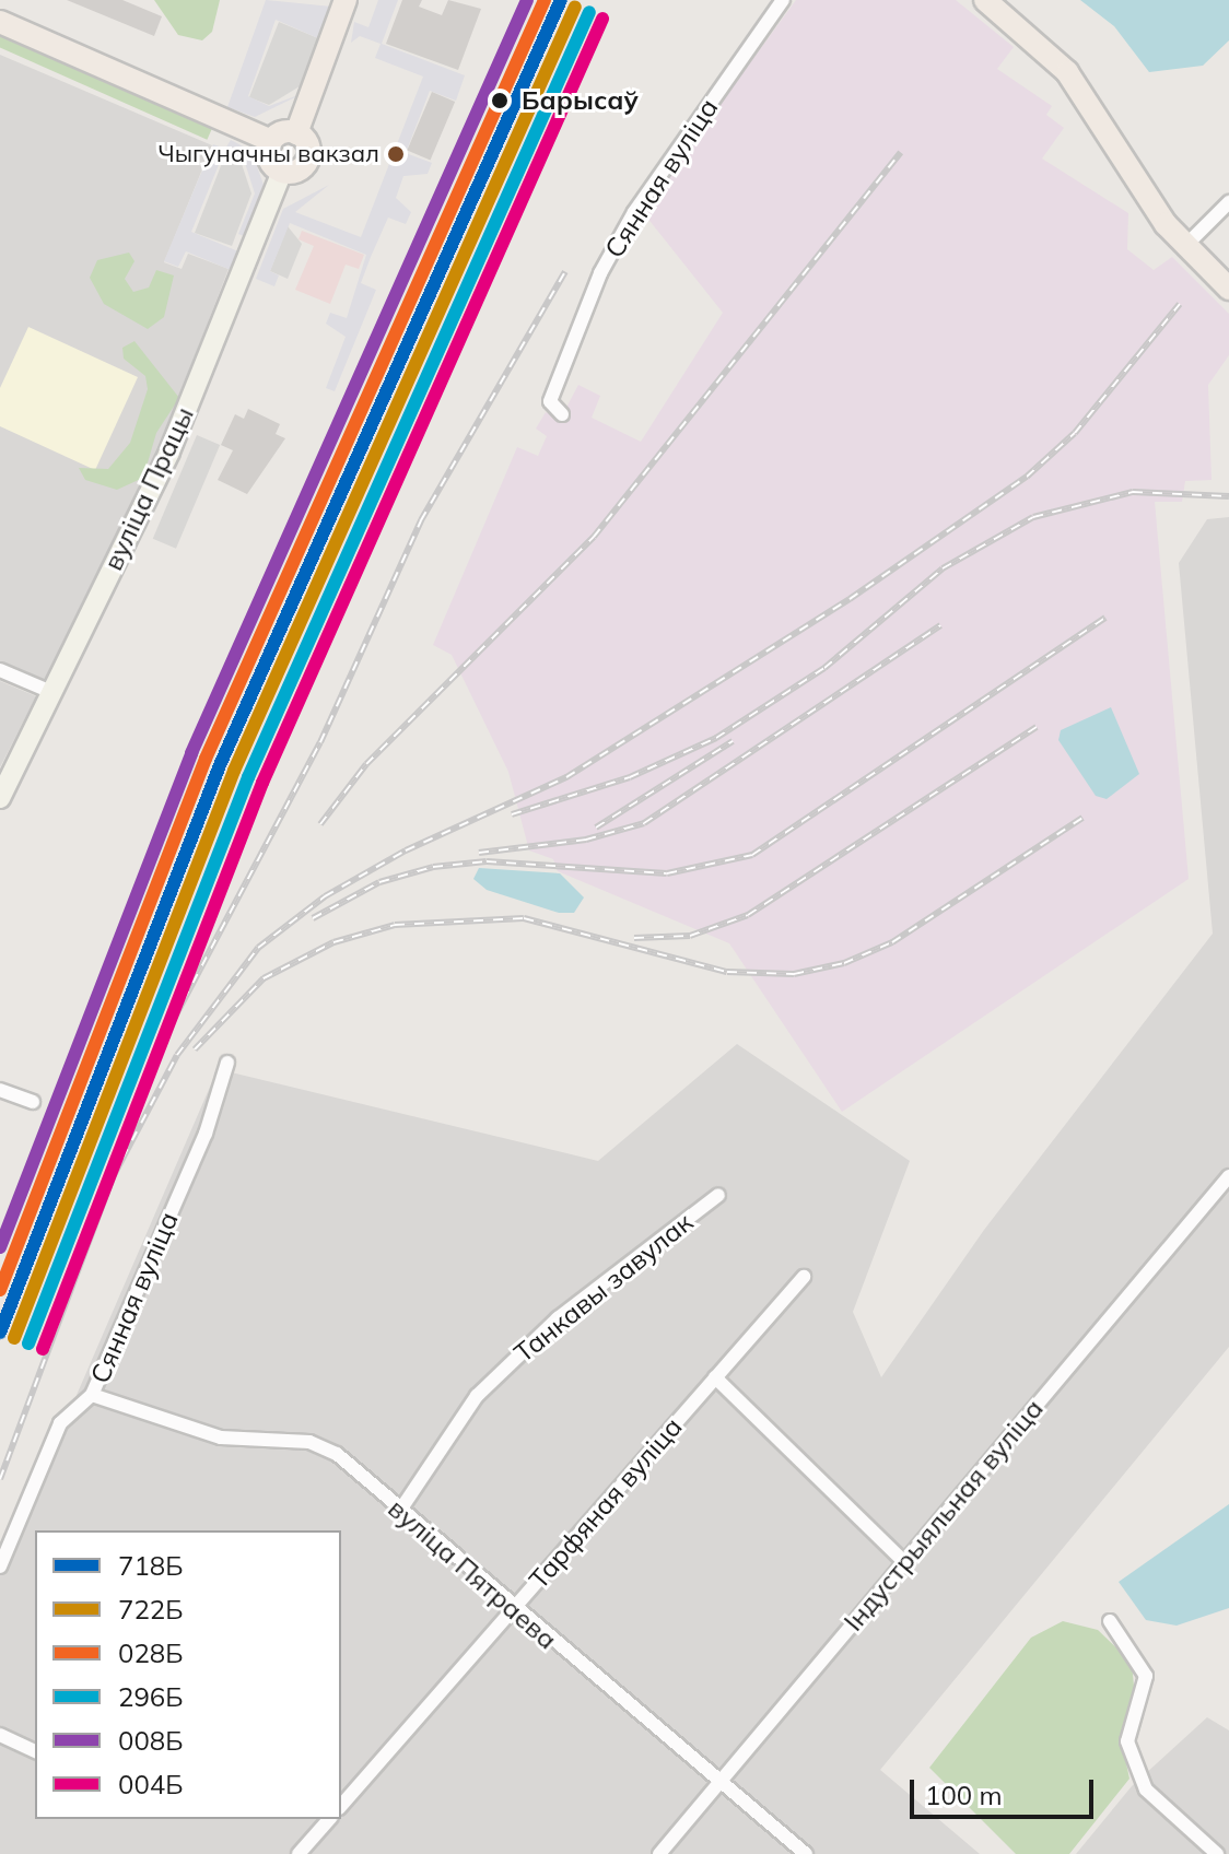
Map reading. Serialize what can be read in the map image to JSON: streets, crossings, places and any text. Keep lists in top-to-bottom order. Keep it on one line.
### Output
{"streets":{"main road":["вуліца Працы"],"street":["Сянная вуліца","Танкавы завулак","Тарфяная вуліца","Індустрыяльная вуліца","вуліца Пятраева"]},"crossings":[["Сянная вуліца","вуліца Пятраева"],["Танкавы завулак","вуліца Пятраева"],["Тарфяная вуліца","вуліца Пятраева"],["Індустрыяльная вуліца","вуліца Пятраева"]],"places":["Барысаў","Чыгуначны вакзал"],"lines":["transit line 718Б","transit line 028Б","transit line 008Б","transit line 722Б","transit line 296Б","transit line 004Б"],"legend":["718Б","722Б","028Б","296Б","008Б","004Б"],"scale_bar":"100 m"}
